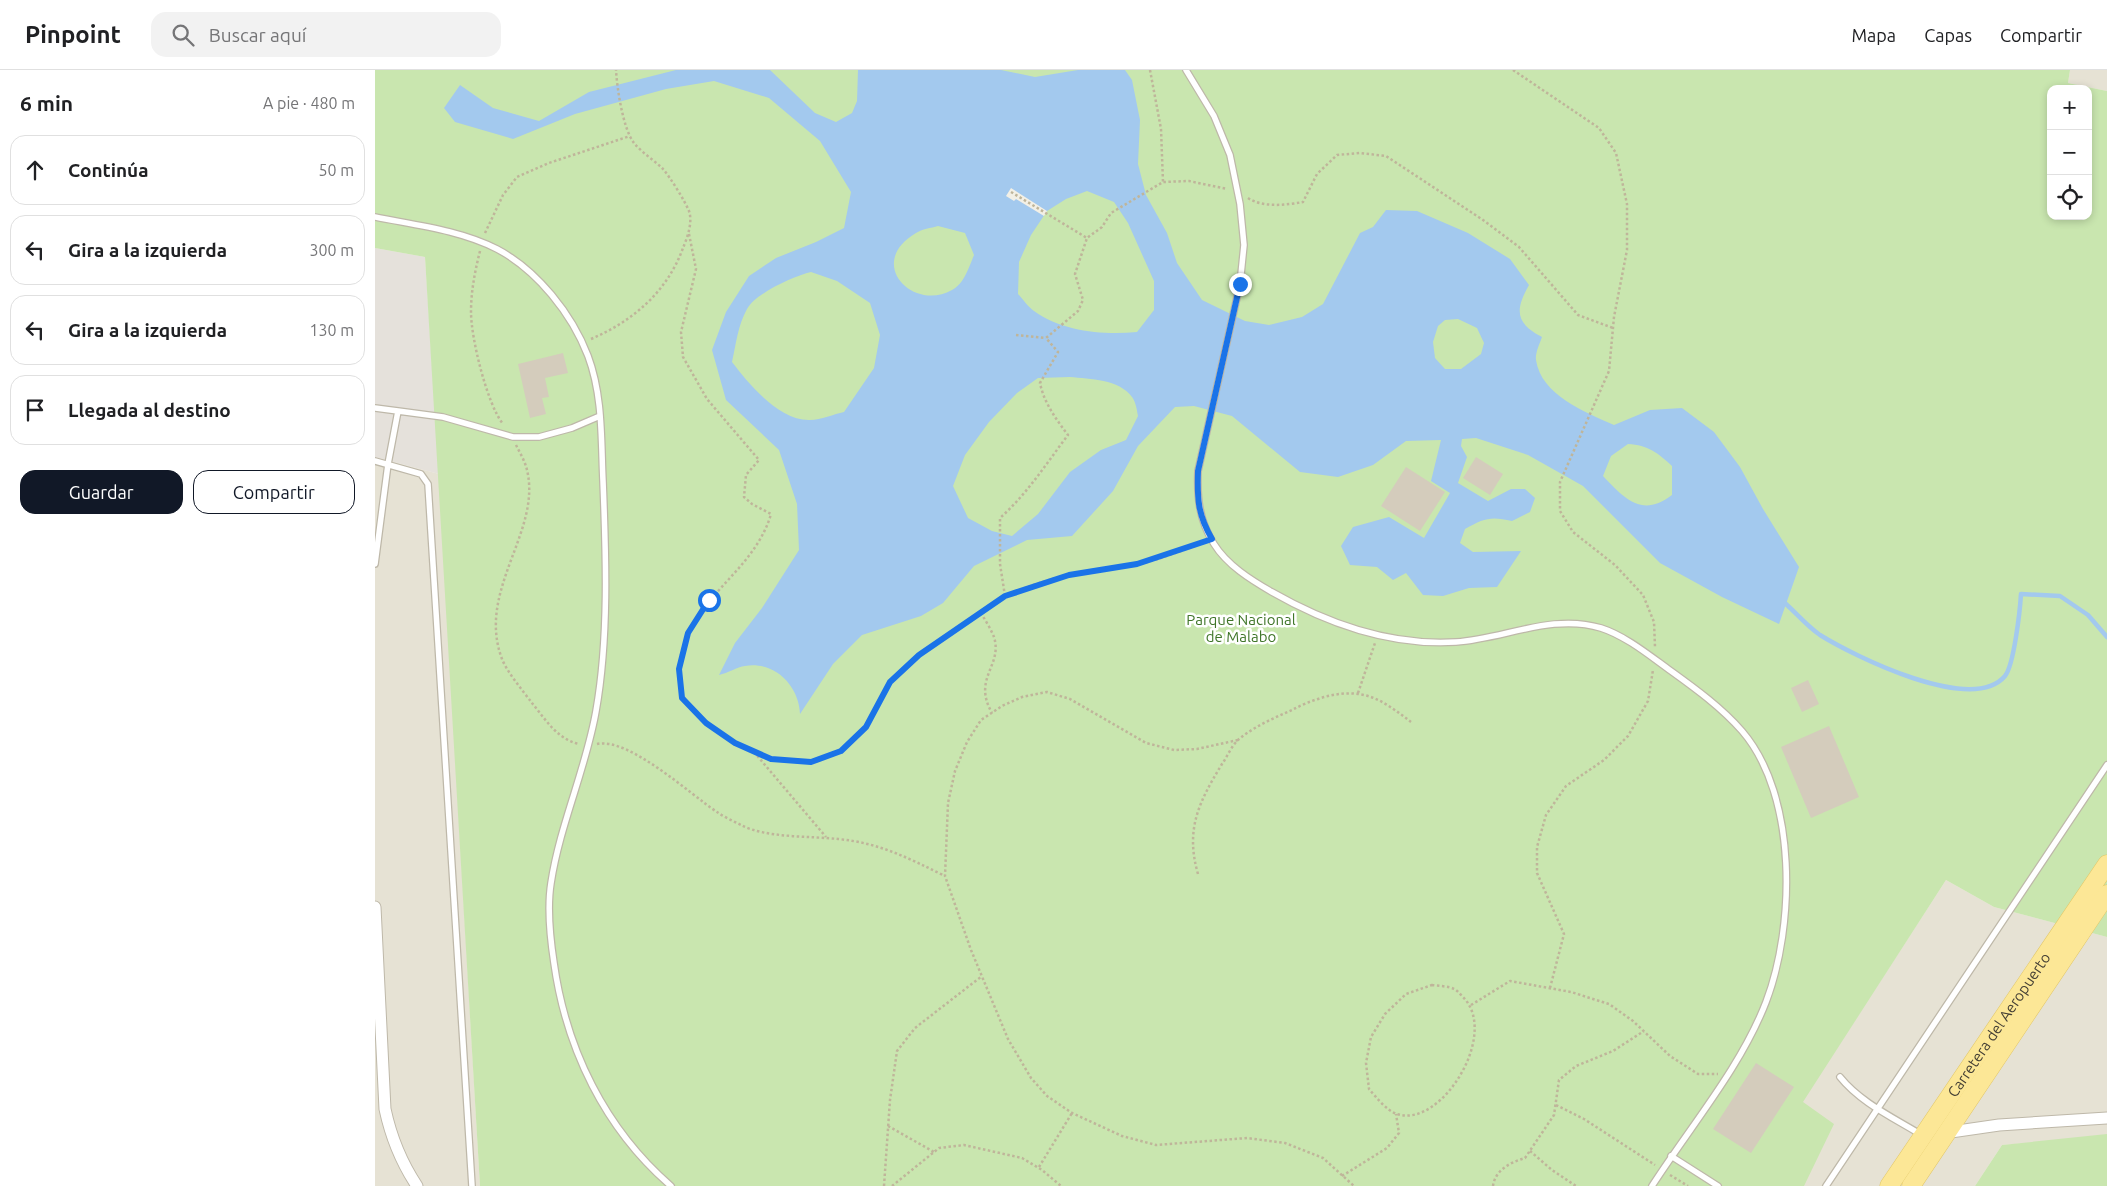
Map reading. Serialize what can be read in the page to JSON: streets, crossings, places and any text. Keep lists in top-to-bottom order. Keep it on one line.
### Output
{"streets":{"main road":["Carretera del Aeropuerto"]},"parks":["Parque Nacional de Malabo"],"page":{"header":"Pinpoint","search":"Buscar aquí","nav":["Mapa","Capas","Compartir"],"heading":["6 min","A pie · 480 m"],"map_buttons":["+","−"],"list":[["Continúa","50 m"],["Gira a la izquierda","300 m"],["Gira a la izquierda","130 m"],"Llegada al destino"],"buttons":["Guardar","Compartir"]}}
